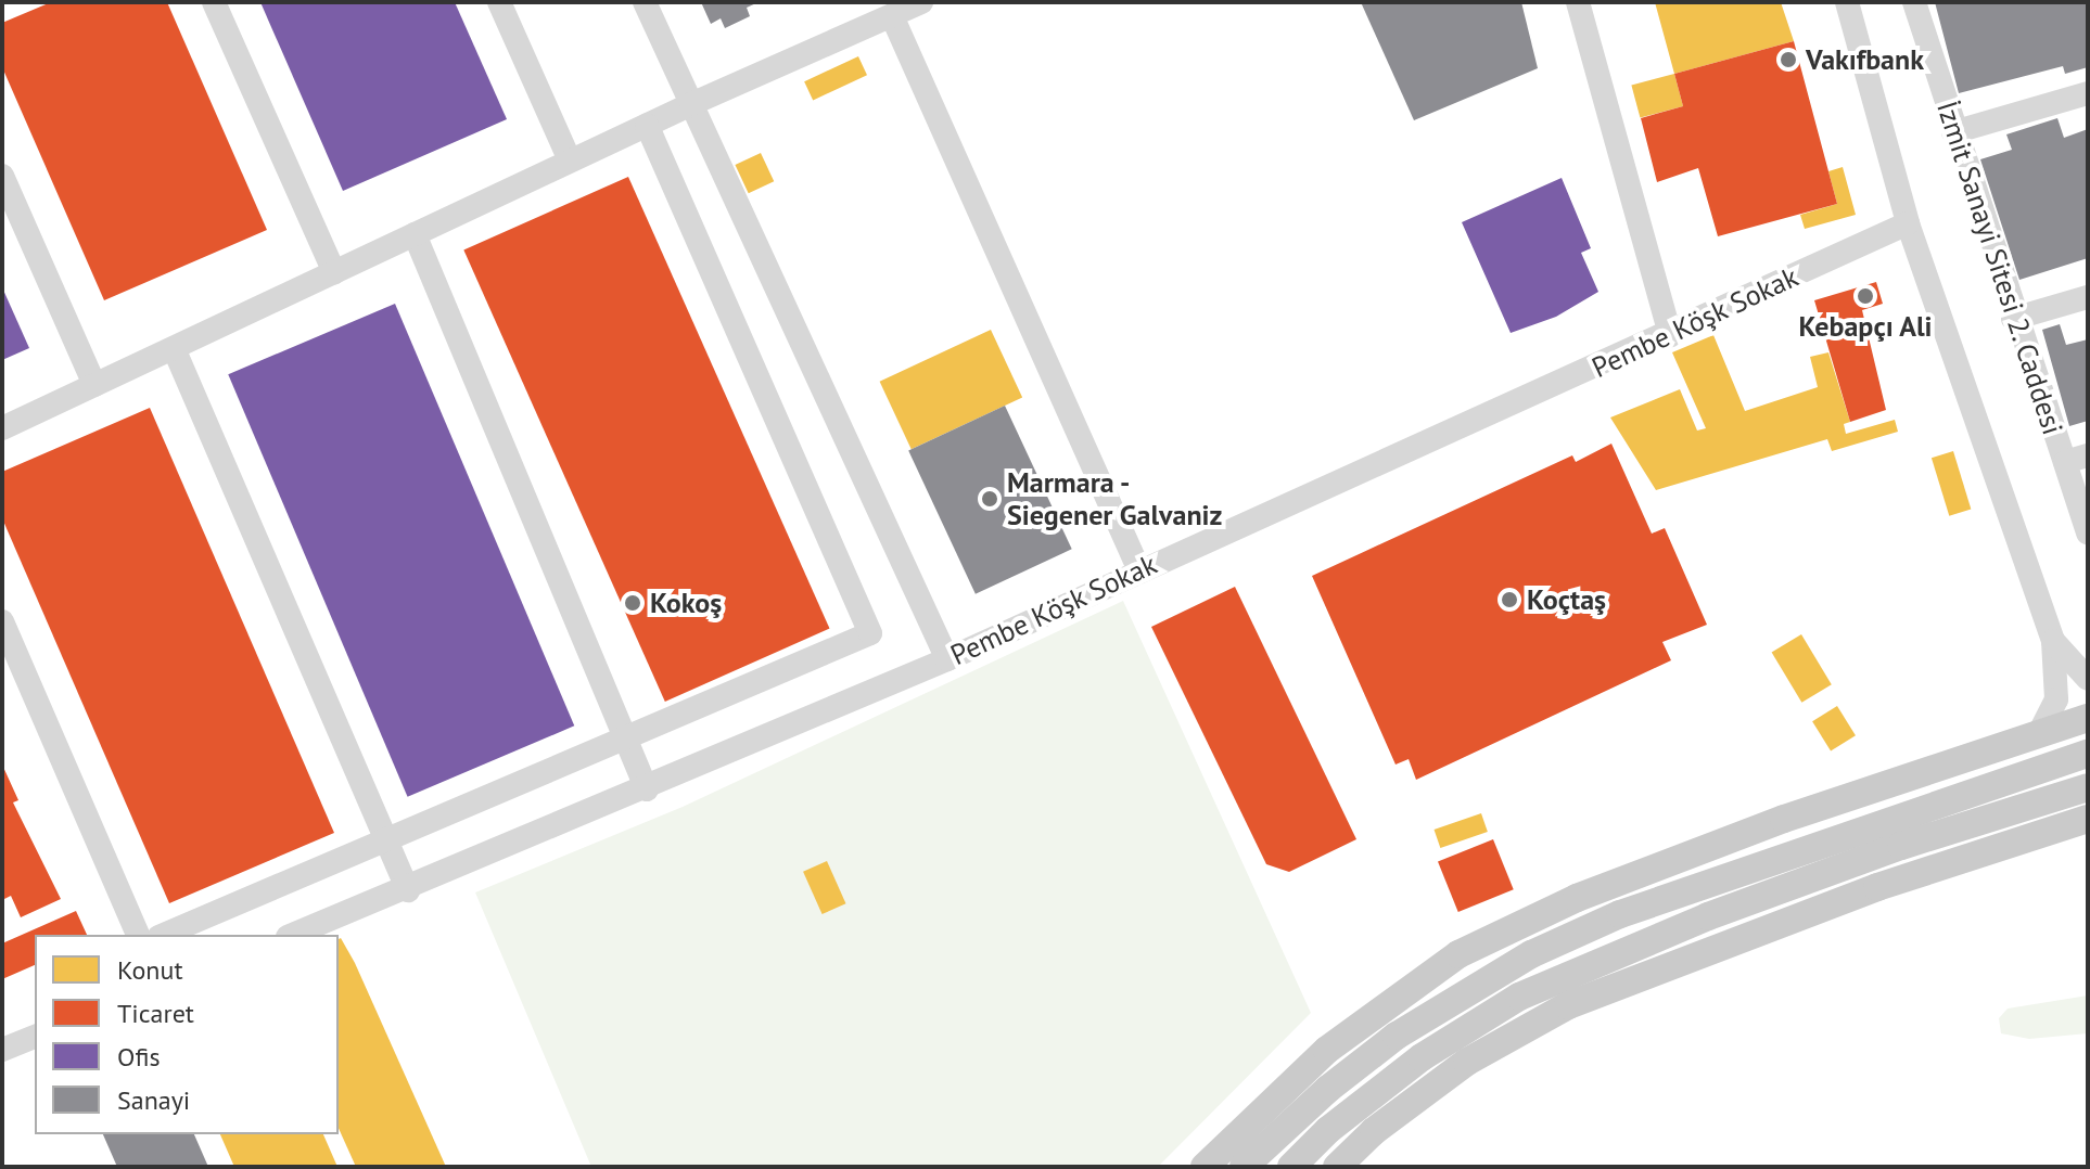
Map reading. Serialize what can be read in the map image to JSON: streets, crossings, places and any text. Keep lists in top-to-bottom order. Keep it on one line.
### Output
{"streets":{"street":["İzmit Sanayi Sitesi 2. Caddesi","Pembe Köşk Sokak"]},"places":["Vakıfbank","Kebapçı Ali","Marmara - Siegener Galvaniz","Koçtaş","Kokoş"],"legend":["Konut","Ticaret","Ofis","Sanayi"]}
